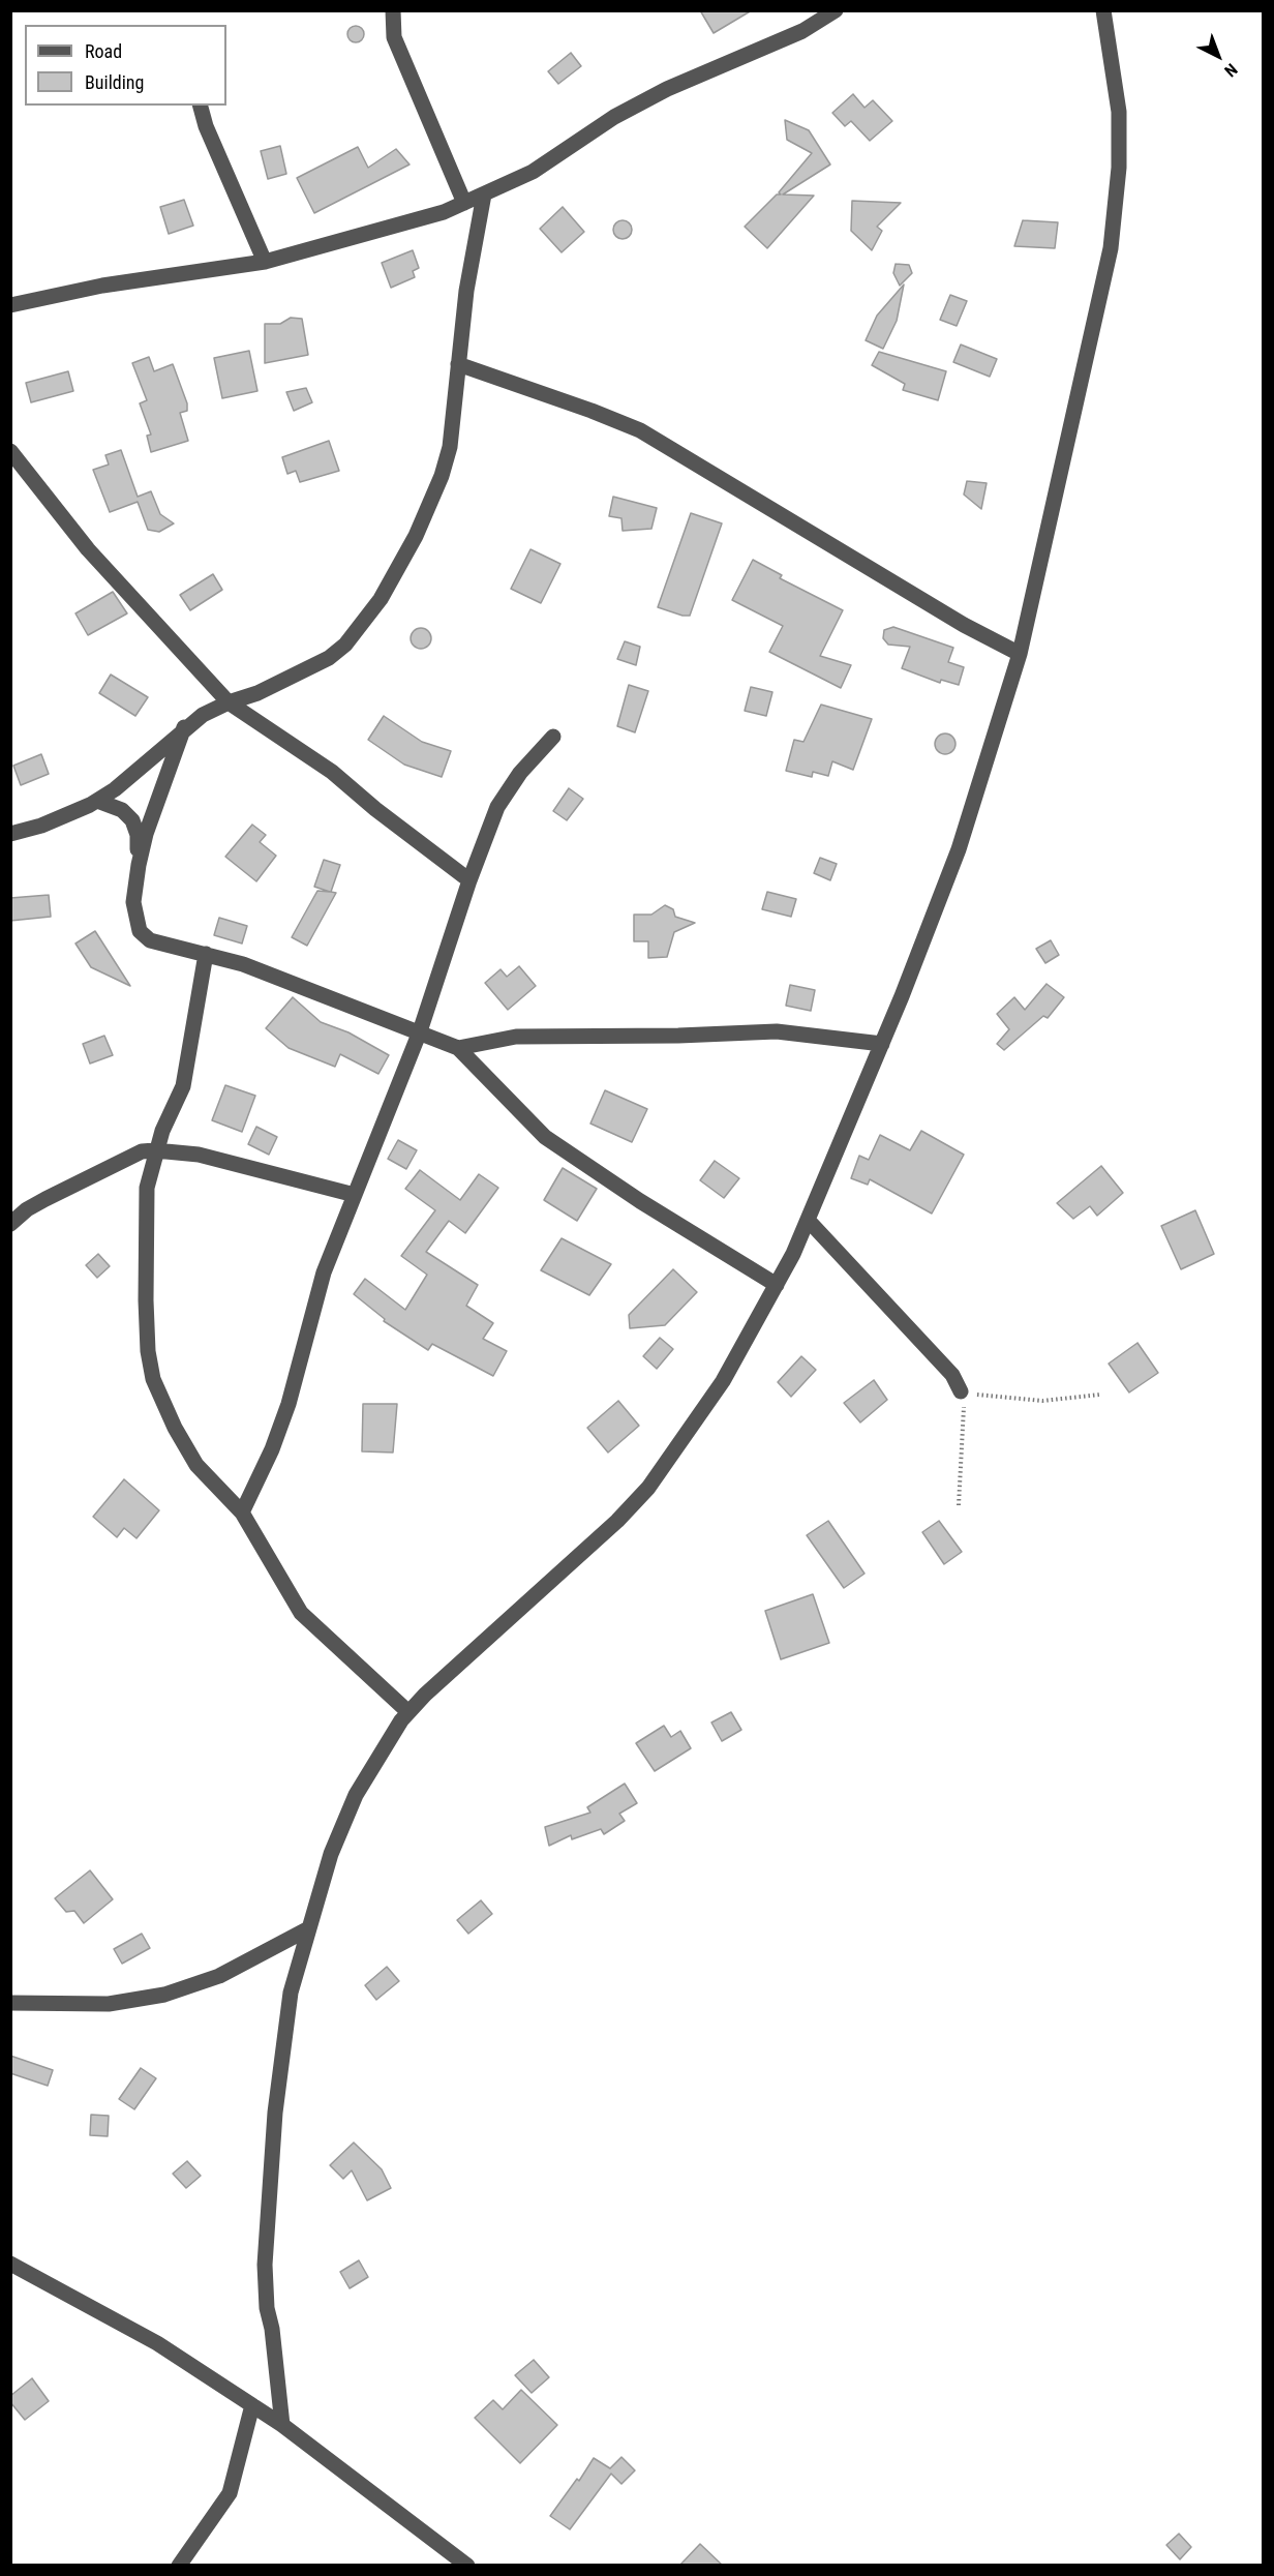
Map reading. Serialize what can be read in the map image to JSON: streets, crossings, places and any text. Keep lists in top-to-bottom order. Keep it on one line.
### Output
{"legend":["Road","Building"],"north":"bottom right"}
